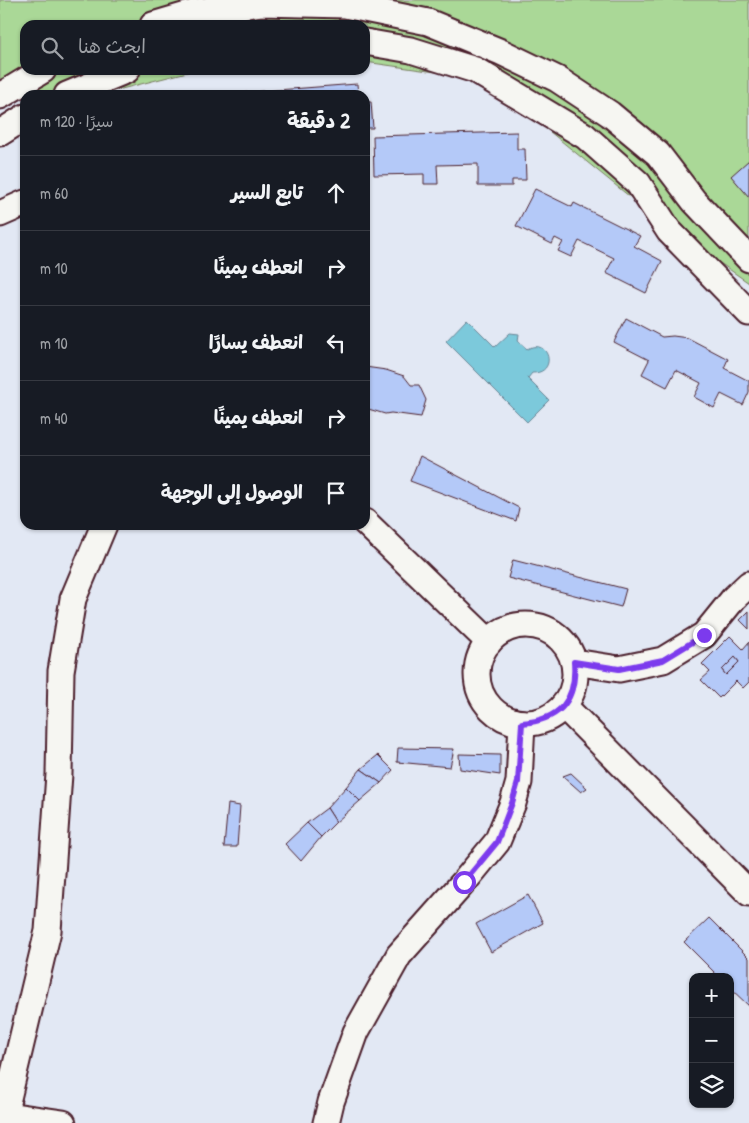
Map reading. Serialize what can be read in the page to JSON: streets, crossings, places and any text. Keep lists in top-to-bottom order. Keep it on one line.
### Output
{"page":{"search":"ابحث هنا","heading":["2 دقيقة","سيرًا · 120 m"],"list":[["تابع السير","60 m"],["انعطف يمينًا","10 m"],["انعطف يسارًا","10 m"],["انعطف يمينًا","40 m"],"الوصول إلى الوجهة"],"map_buttons":["+","−"]}}
